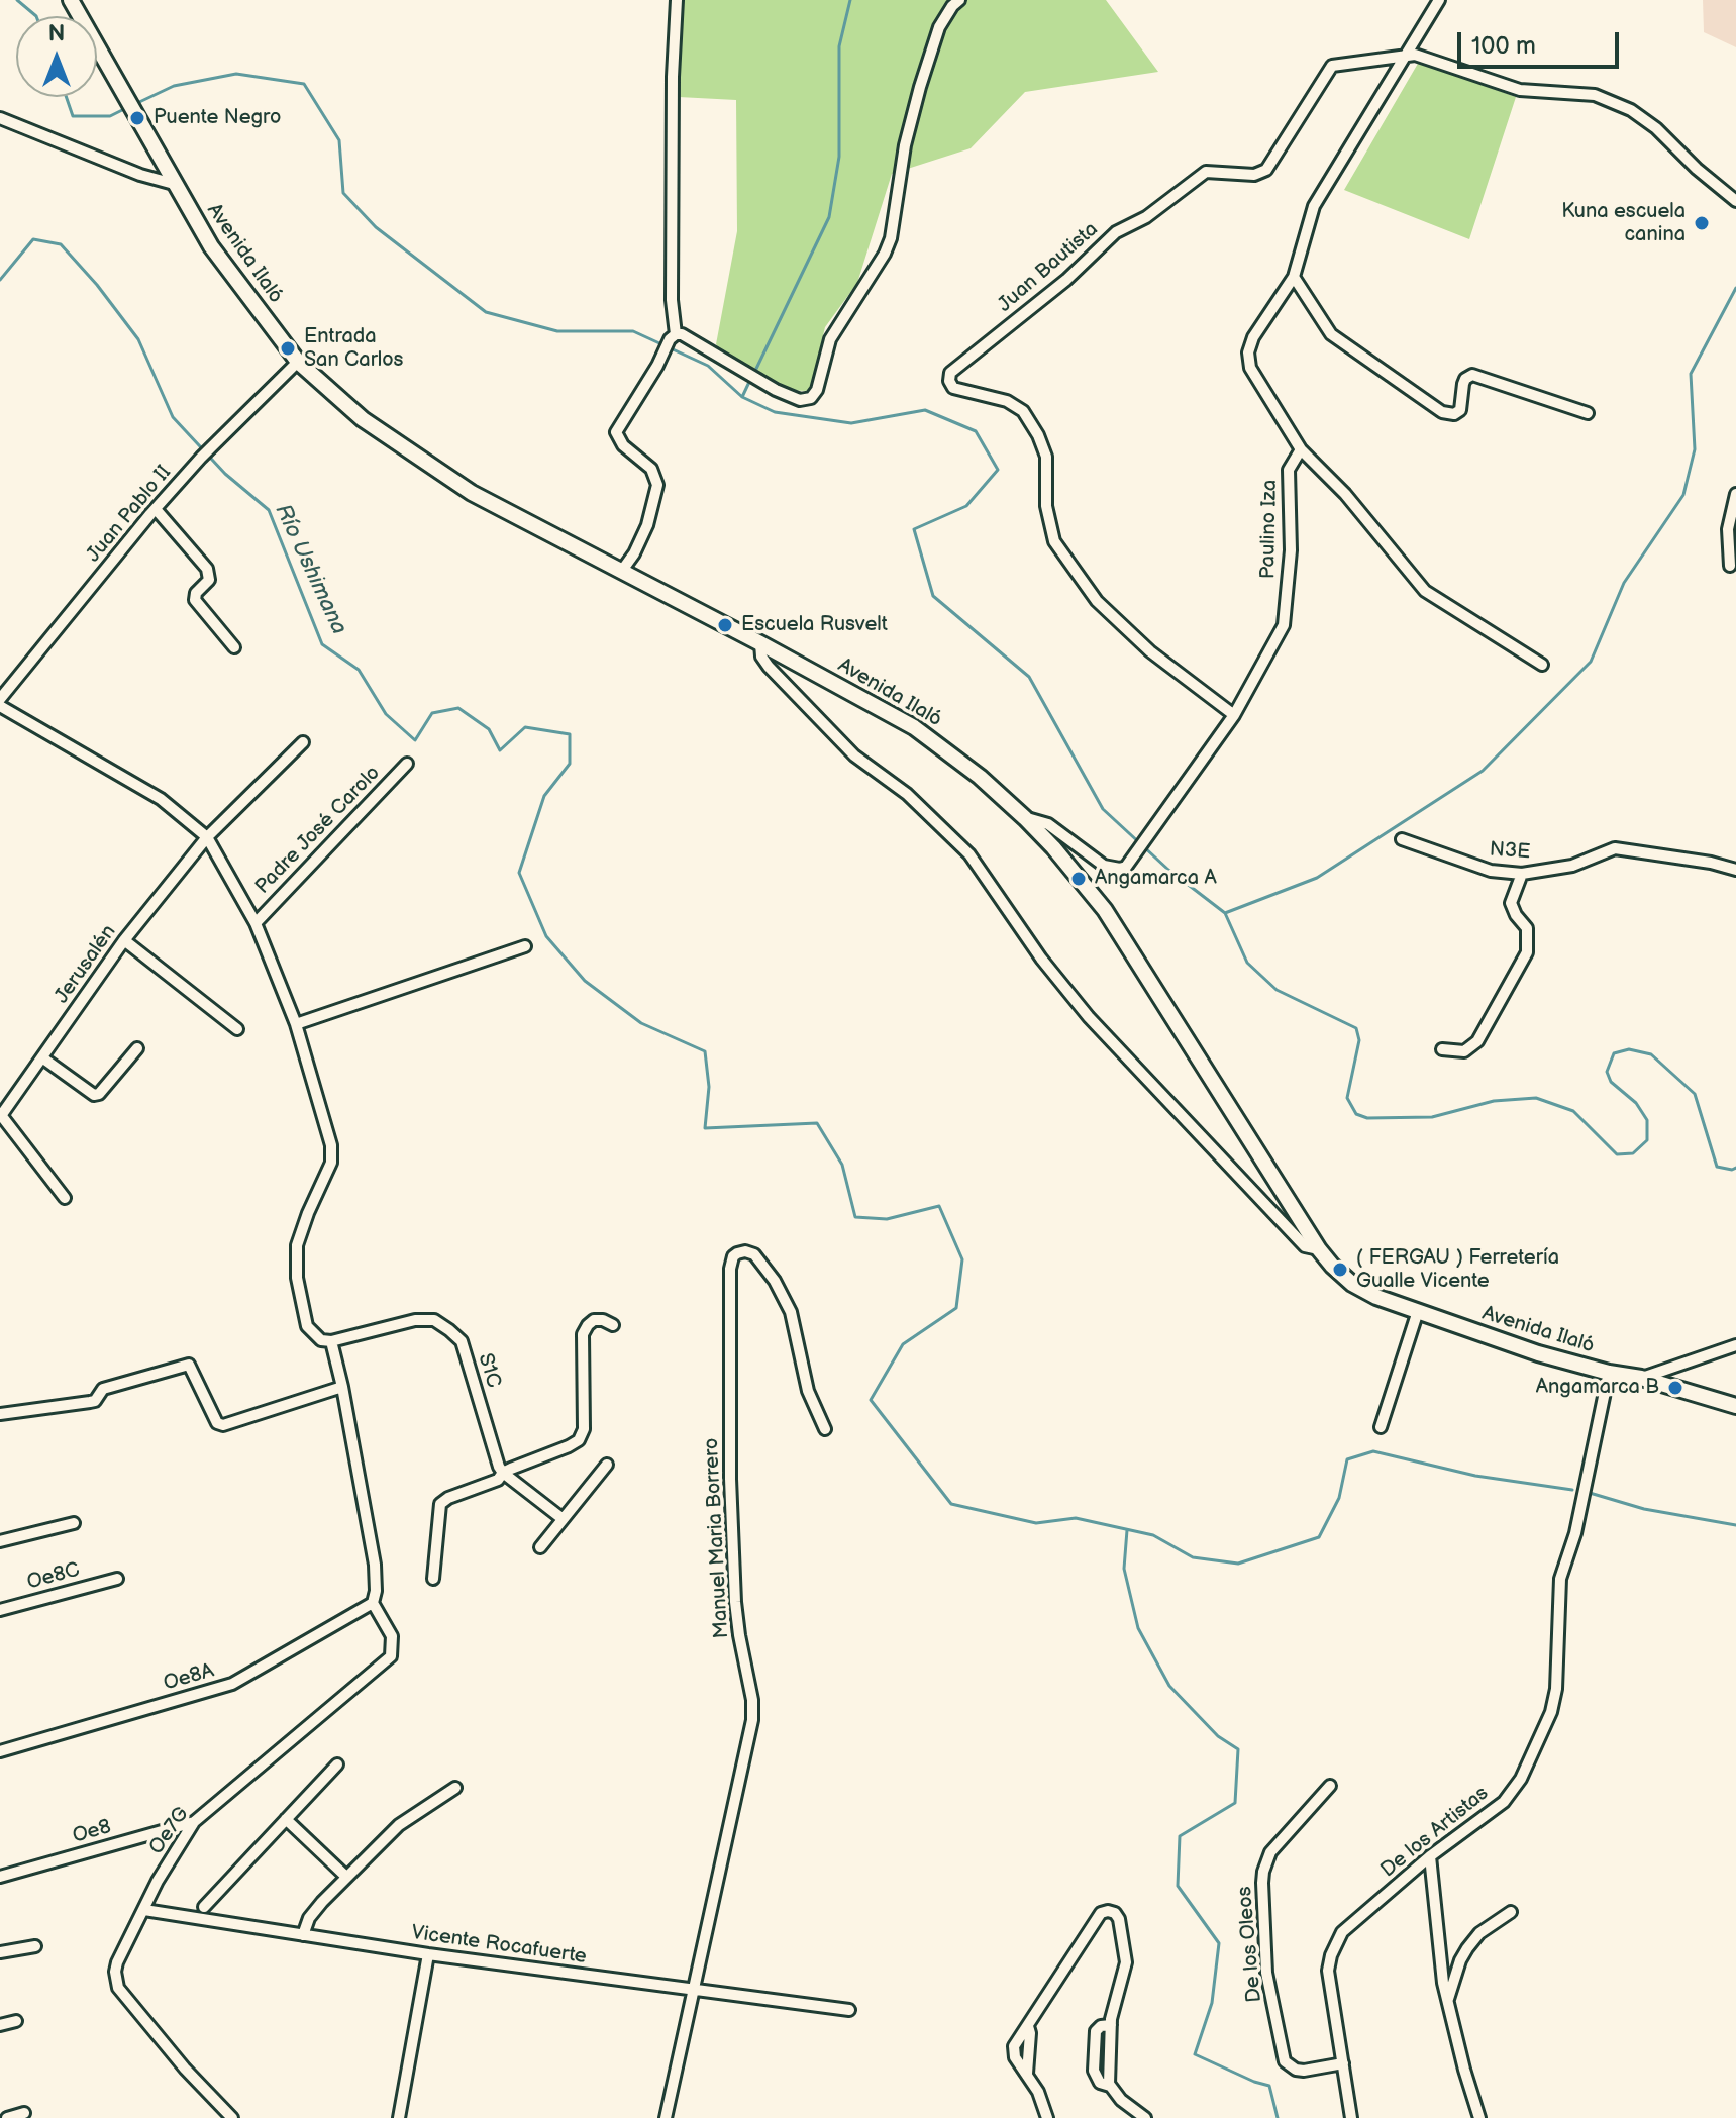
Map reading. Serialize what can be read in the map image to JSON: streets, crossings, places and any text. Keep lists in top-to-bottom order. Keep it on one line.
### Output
{"streets":{"main road":["Avenida Ilaló"],"street":["Juan Bautista","Juan Pablo II","Paulino Iza","Padre José Carolo","N3E","Jerusalén","S1C","Manuel Maria Borrero","Oe8C","Oe8A","Oe7G","Oe8","De los Artistas","De los Oleos","Vicente Rocafuerte"]},"crossings":[["Avenida Ilaló","Juan Pablo II"],["Avenida Ilaló","Paulino Iza"],["Avenida Ilaló","De los Artistas"],["Juan Bautista","Paulino Iza"],["Manuel Maria Borrero","Vicente Rocafuerte"],["Oe8A","Oe7G"],["Oe7G","Oe8"],["Oe7G","Vicente Rocafuerte"],["De los Artistas","De los Oleos"]],"water":["Río Ushimana"],"places":["Puente Negro","Kuna escuela canina","Entrada San Carlos","Escuela Rusvelt","Angamarca A","( FERGAU ) Ferretería Gualle Vicente","Angamarca B"],"scale_bar":"100 m","north":"top"}
